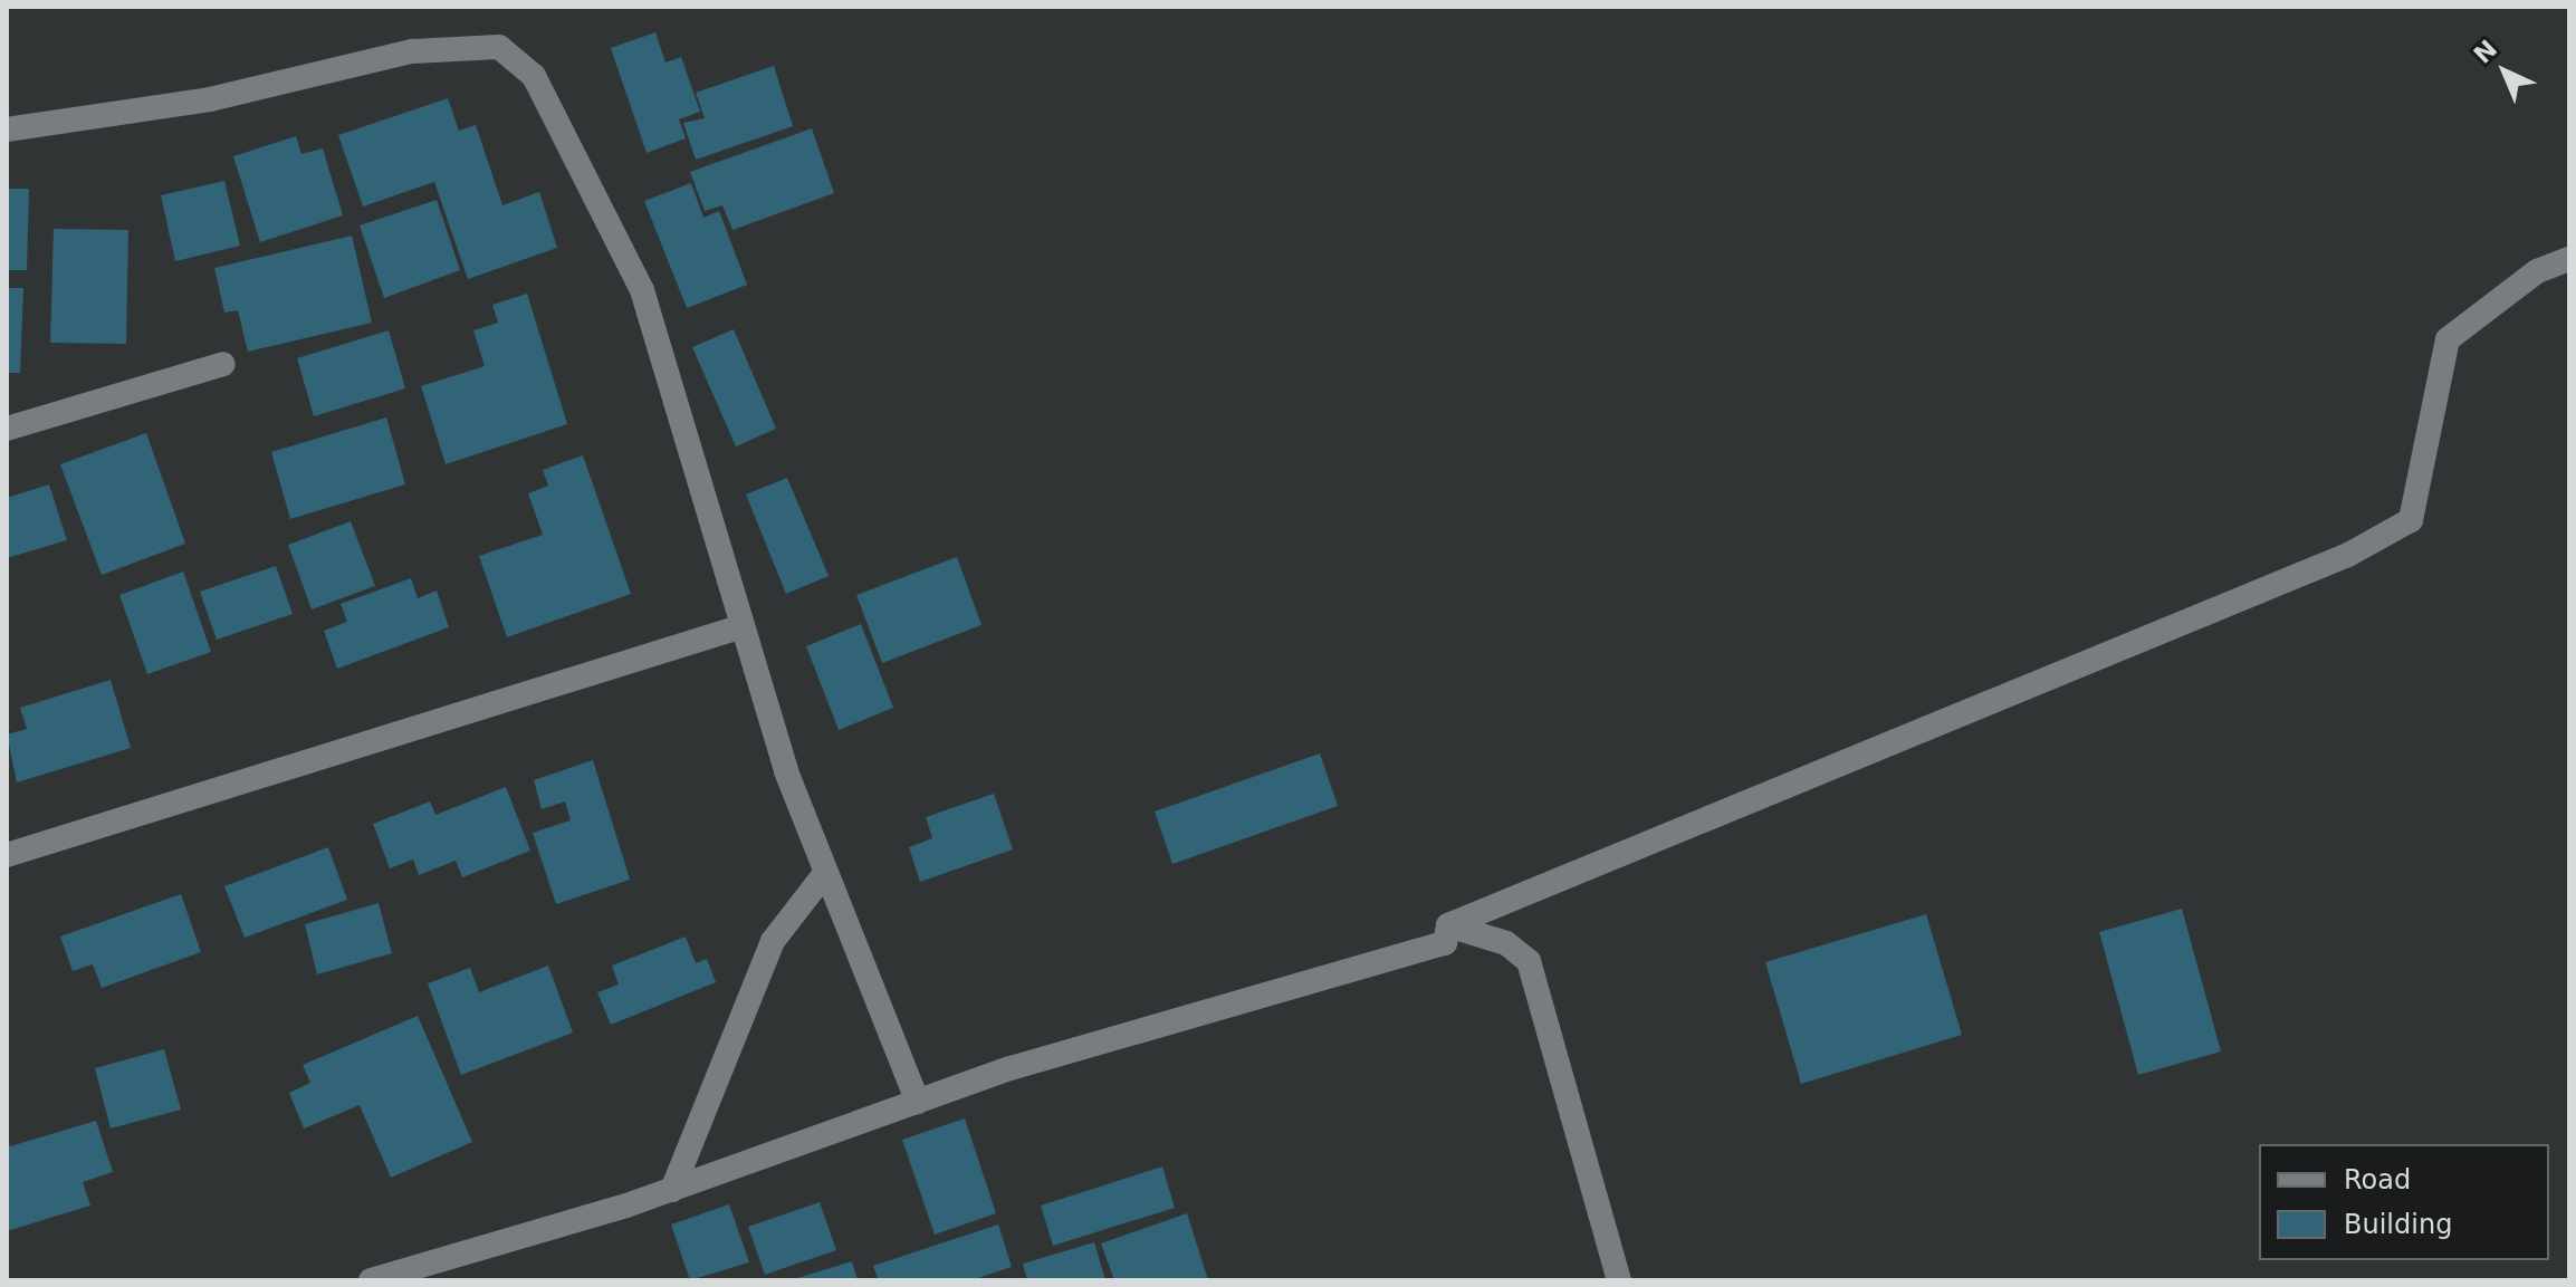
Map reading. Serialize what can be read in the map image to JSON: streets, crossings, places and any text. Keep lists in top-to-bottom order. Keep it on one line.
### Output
{"legend":["Road","Building"],"north":"top left"}
